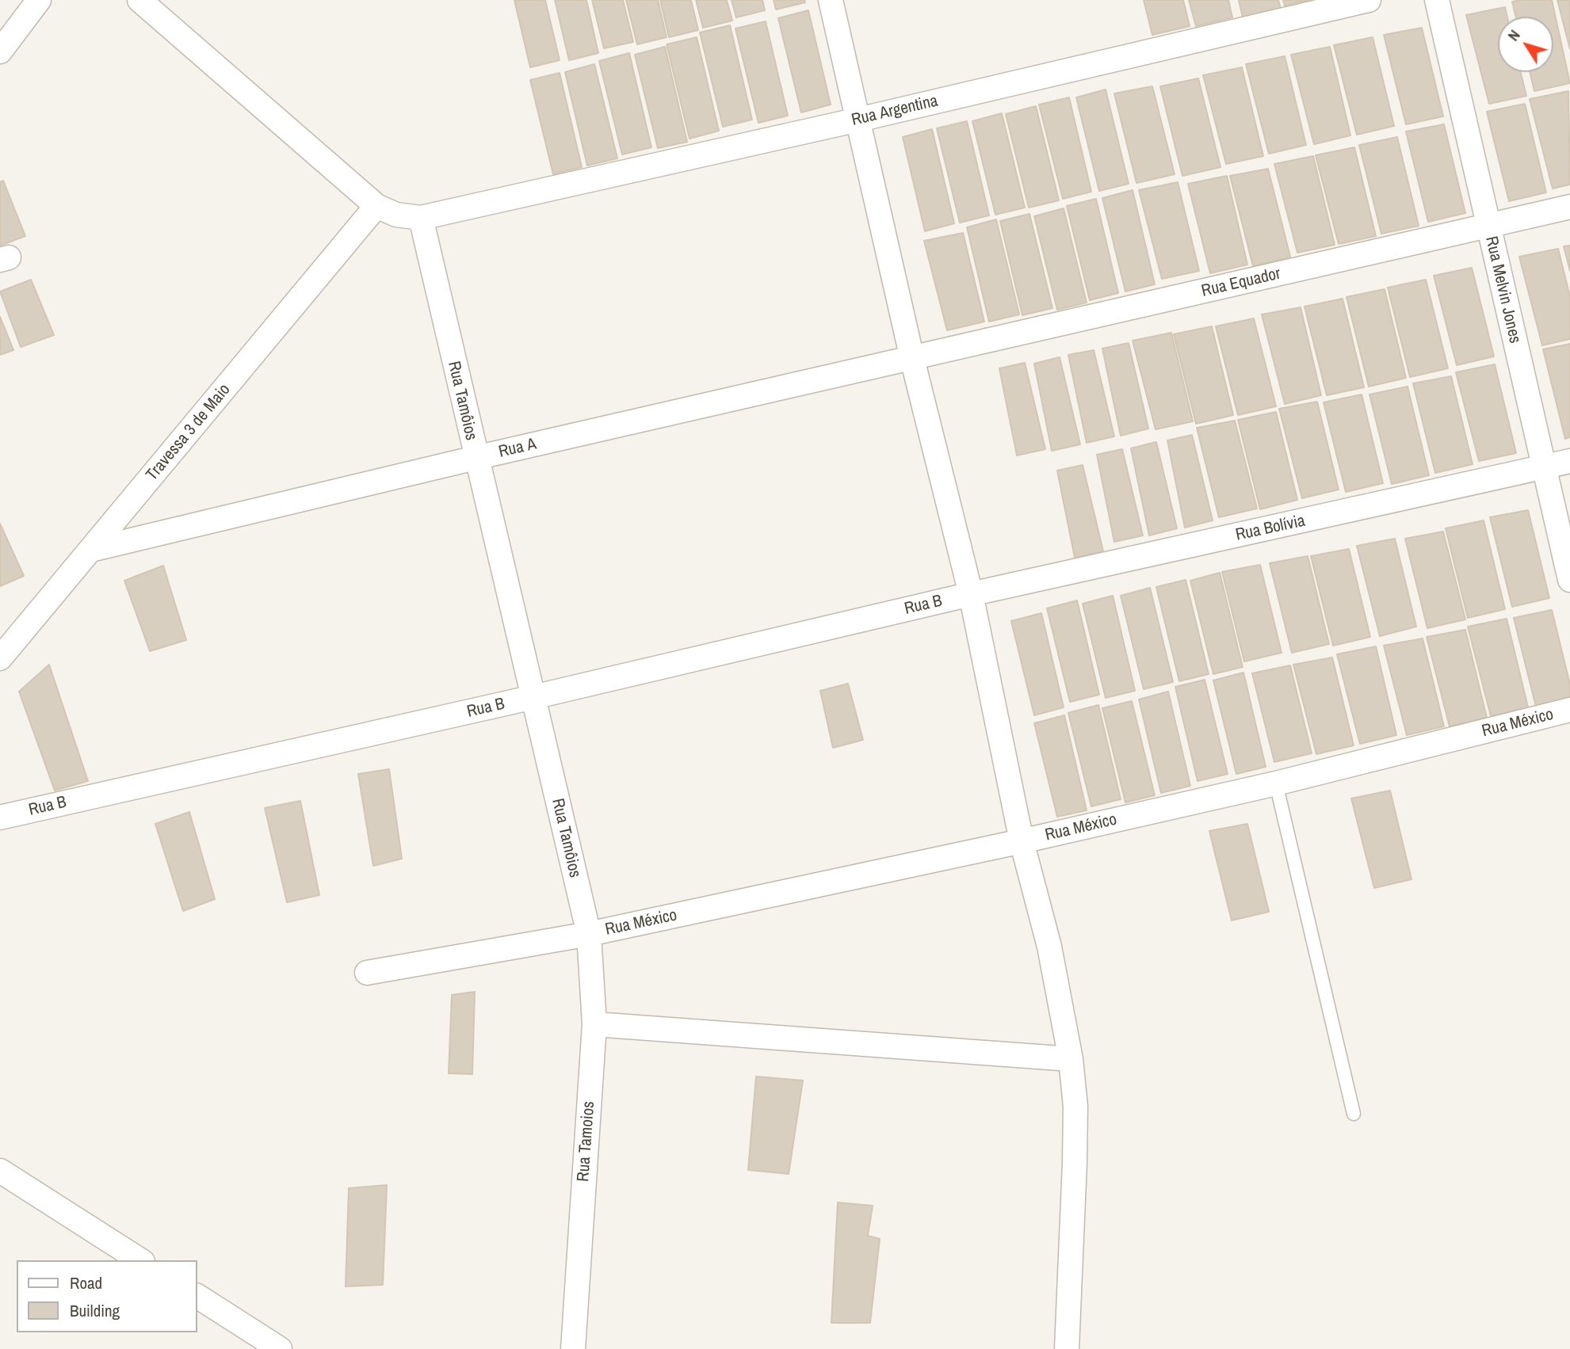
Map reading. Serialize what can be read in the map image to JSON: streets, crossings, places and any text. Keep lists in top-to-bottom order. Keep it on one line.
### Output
{"streets":{"street":["Rua Argentina","Rua Equador","Rua Melvin Jones","Rua Tamôios","Travessa 3 de Maio","Rua A","Rua Bolívia","Rua B","Rua México","Rua Tamoios"]},"crossings":[["Rua Argentina","Rua Tamôios"],["Rua Equador","Rua Melvin Jones"],["Rua Equador","Rua A"],["Rua Melvin Jones","Rua Bolívia"],["Rua Tamôios","Rua A"],["Rua Tamôios","Rua B"],["Rua Tamôios","Rua México"],["Rua Tamôios","Rua Tamoios"],["Travessa 3 de Maio","Rua A"],["Rua Bolívia","Rua B"],["Rua México","Rua Tamoios"]],"legend":["Road","Building"],"north":"top left"}
